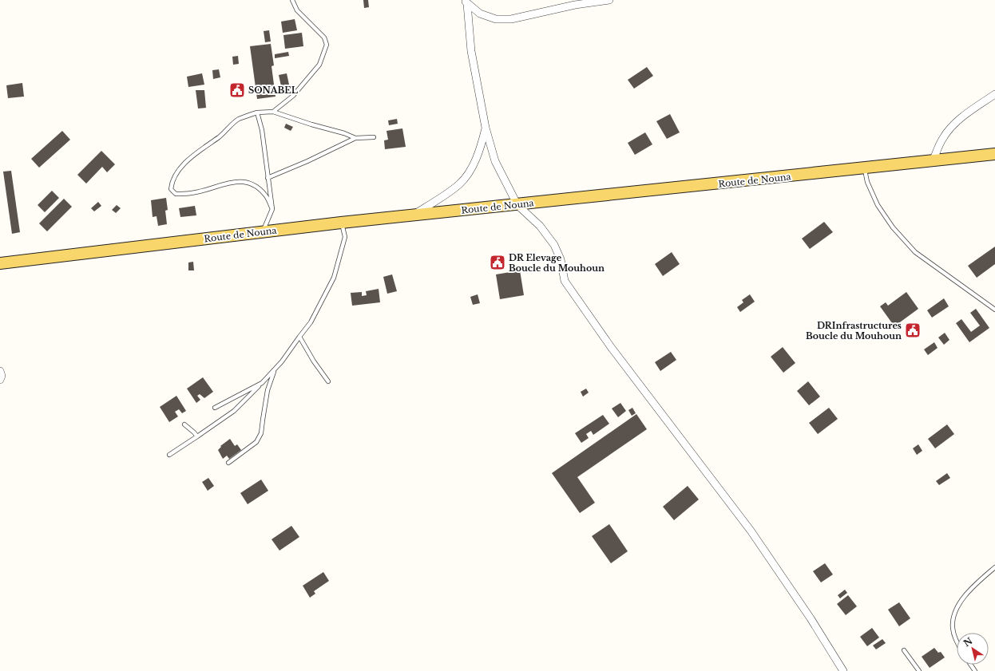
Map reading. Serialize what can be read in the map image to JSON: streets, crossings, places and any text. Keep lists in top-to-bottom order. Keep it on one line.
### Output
{"streets":{"main road":["Route de Nouna"]},"places":{"public building":["SONABEL","DR Elevage Boucle du Mouhoun","DRInfrastructures Boucle du Mouhoun"]},"north":"top left"}
